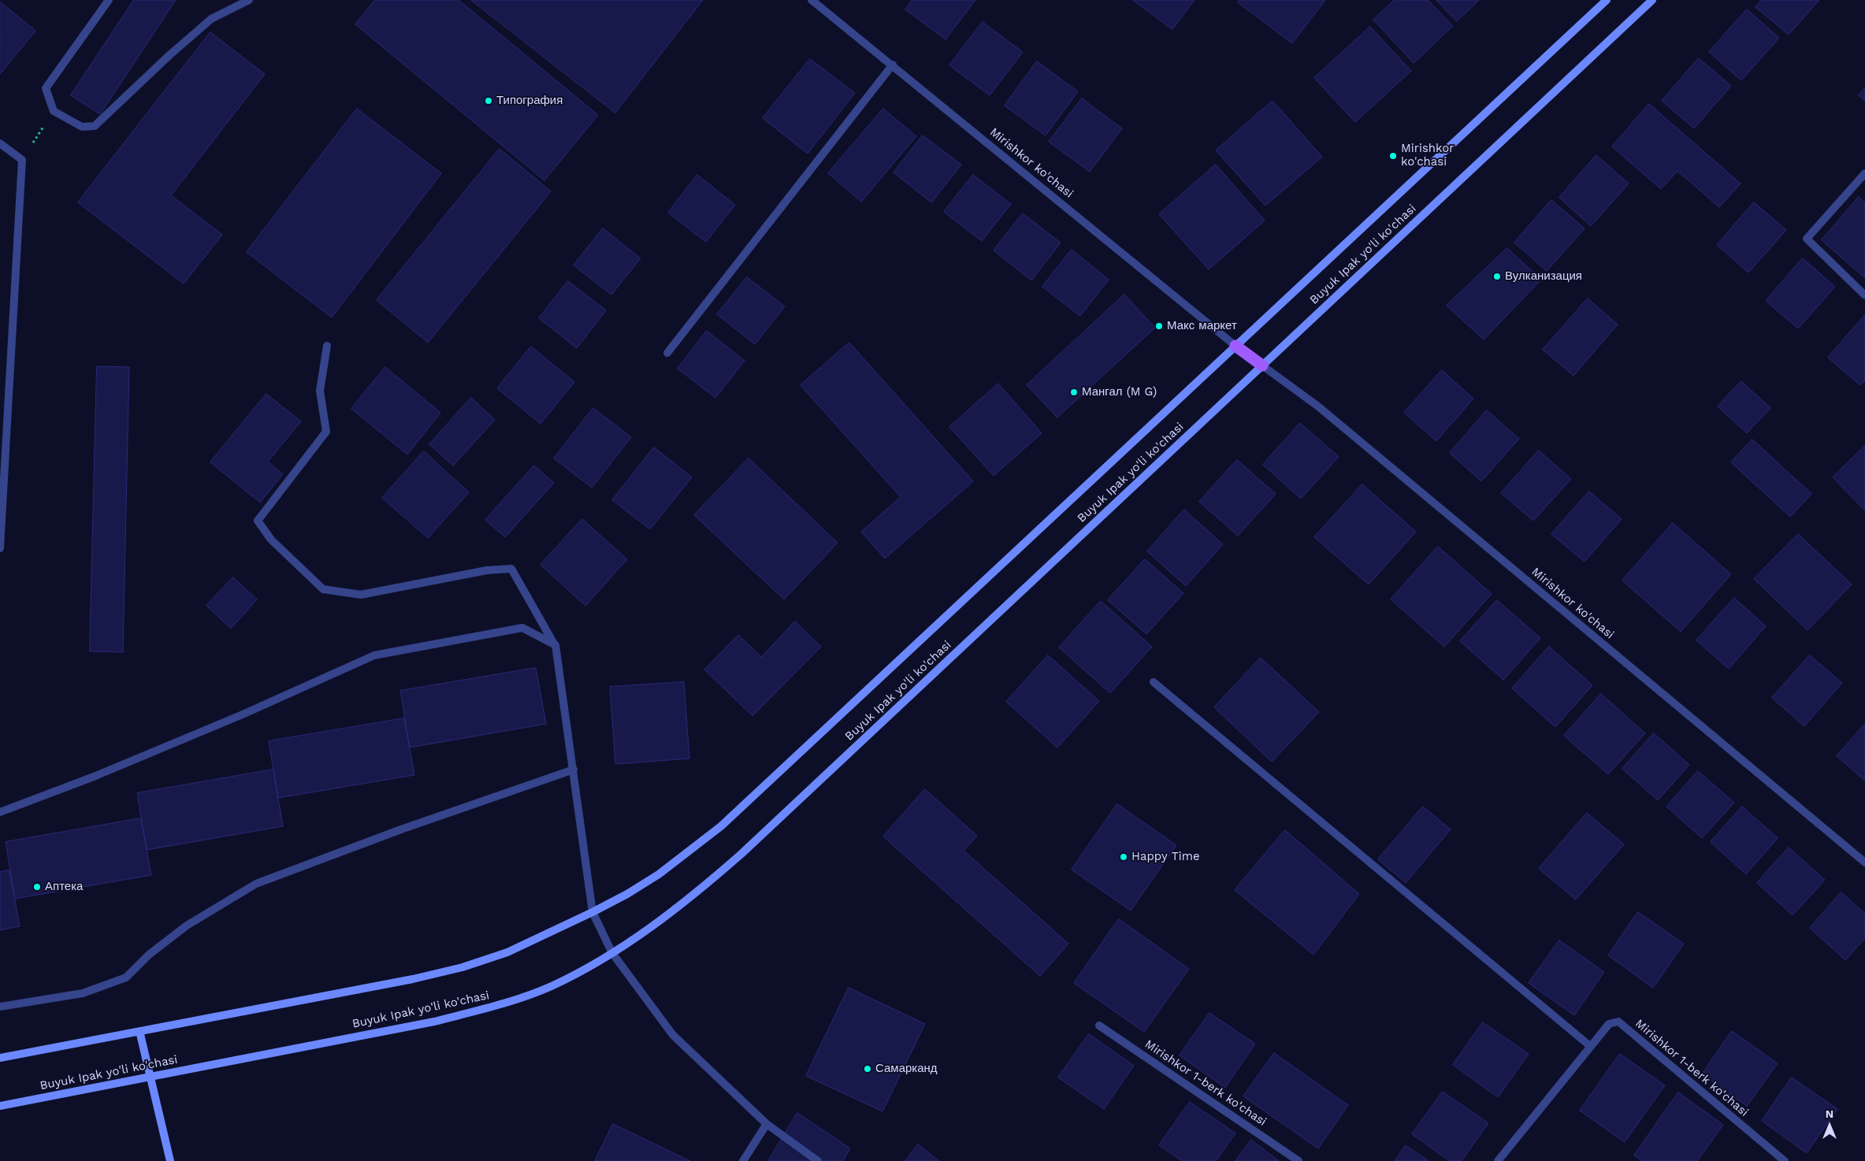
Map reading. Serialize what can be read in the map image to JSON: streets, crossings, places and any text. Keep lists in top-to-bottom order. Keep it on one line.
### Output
{"streets":{"main road":["Buyuk Ipak yo'li ko'chasi"],"street":["Mirishkor ko'chasi","Mirishkor 1-berk ko'chasi"]},"crossings":[["Mirishkor ko'chasi","Buyuk Ipak yo'li ko'chasi"]],"places":["Типография","Mirishkor ko'chasi","Вулканизация","Макс маркет","Мангал (M G)","Happy Time","Аптека","Самарканд"],"north":"top"}
